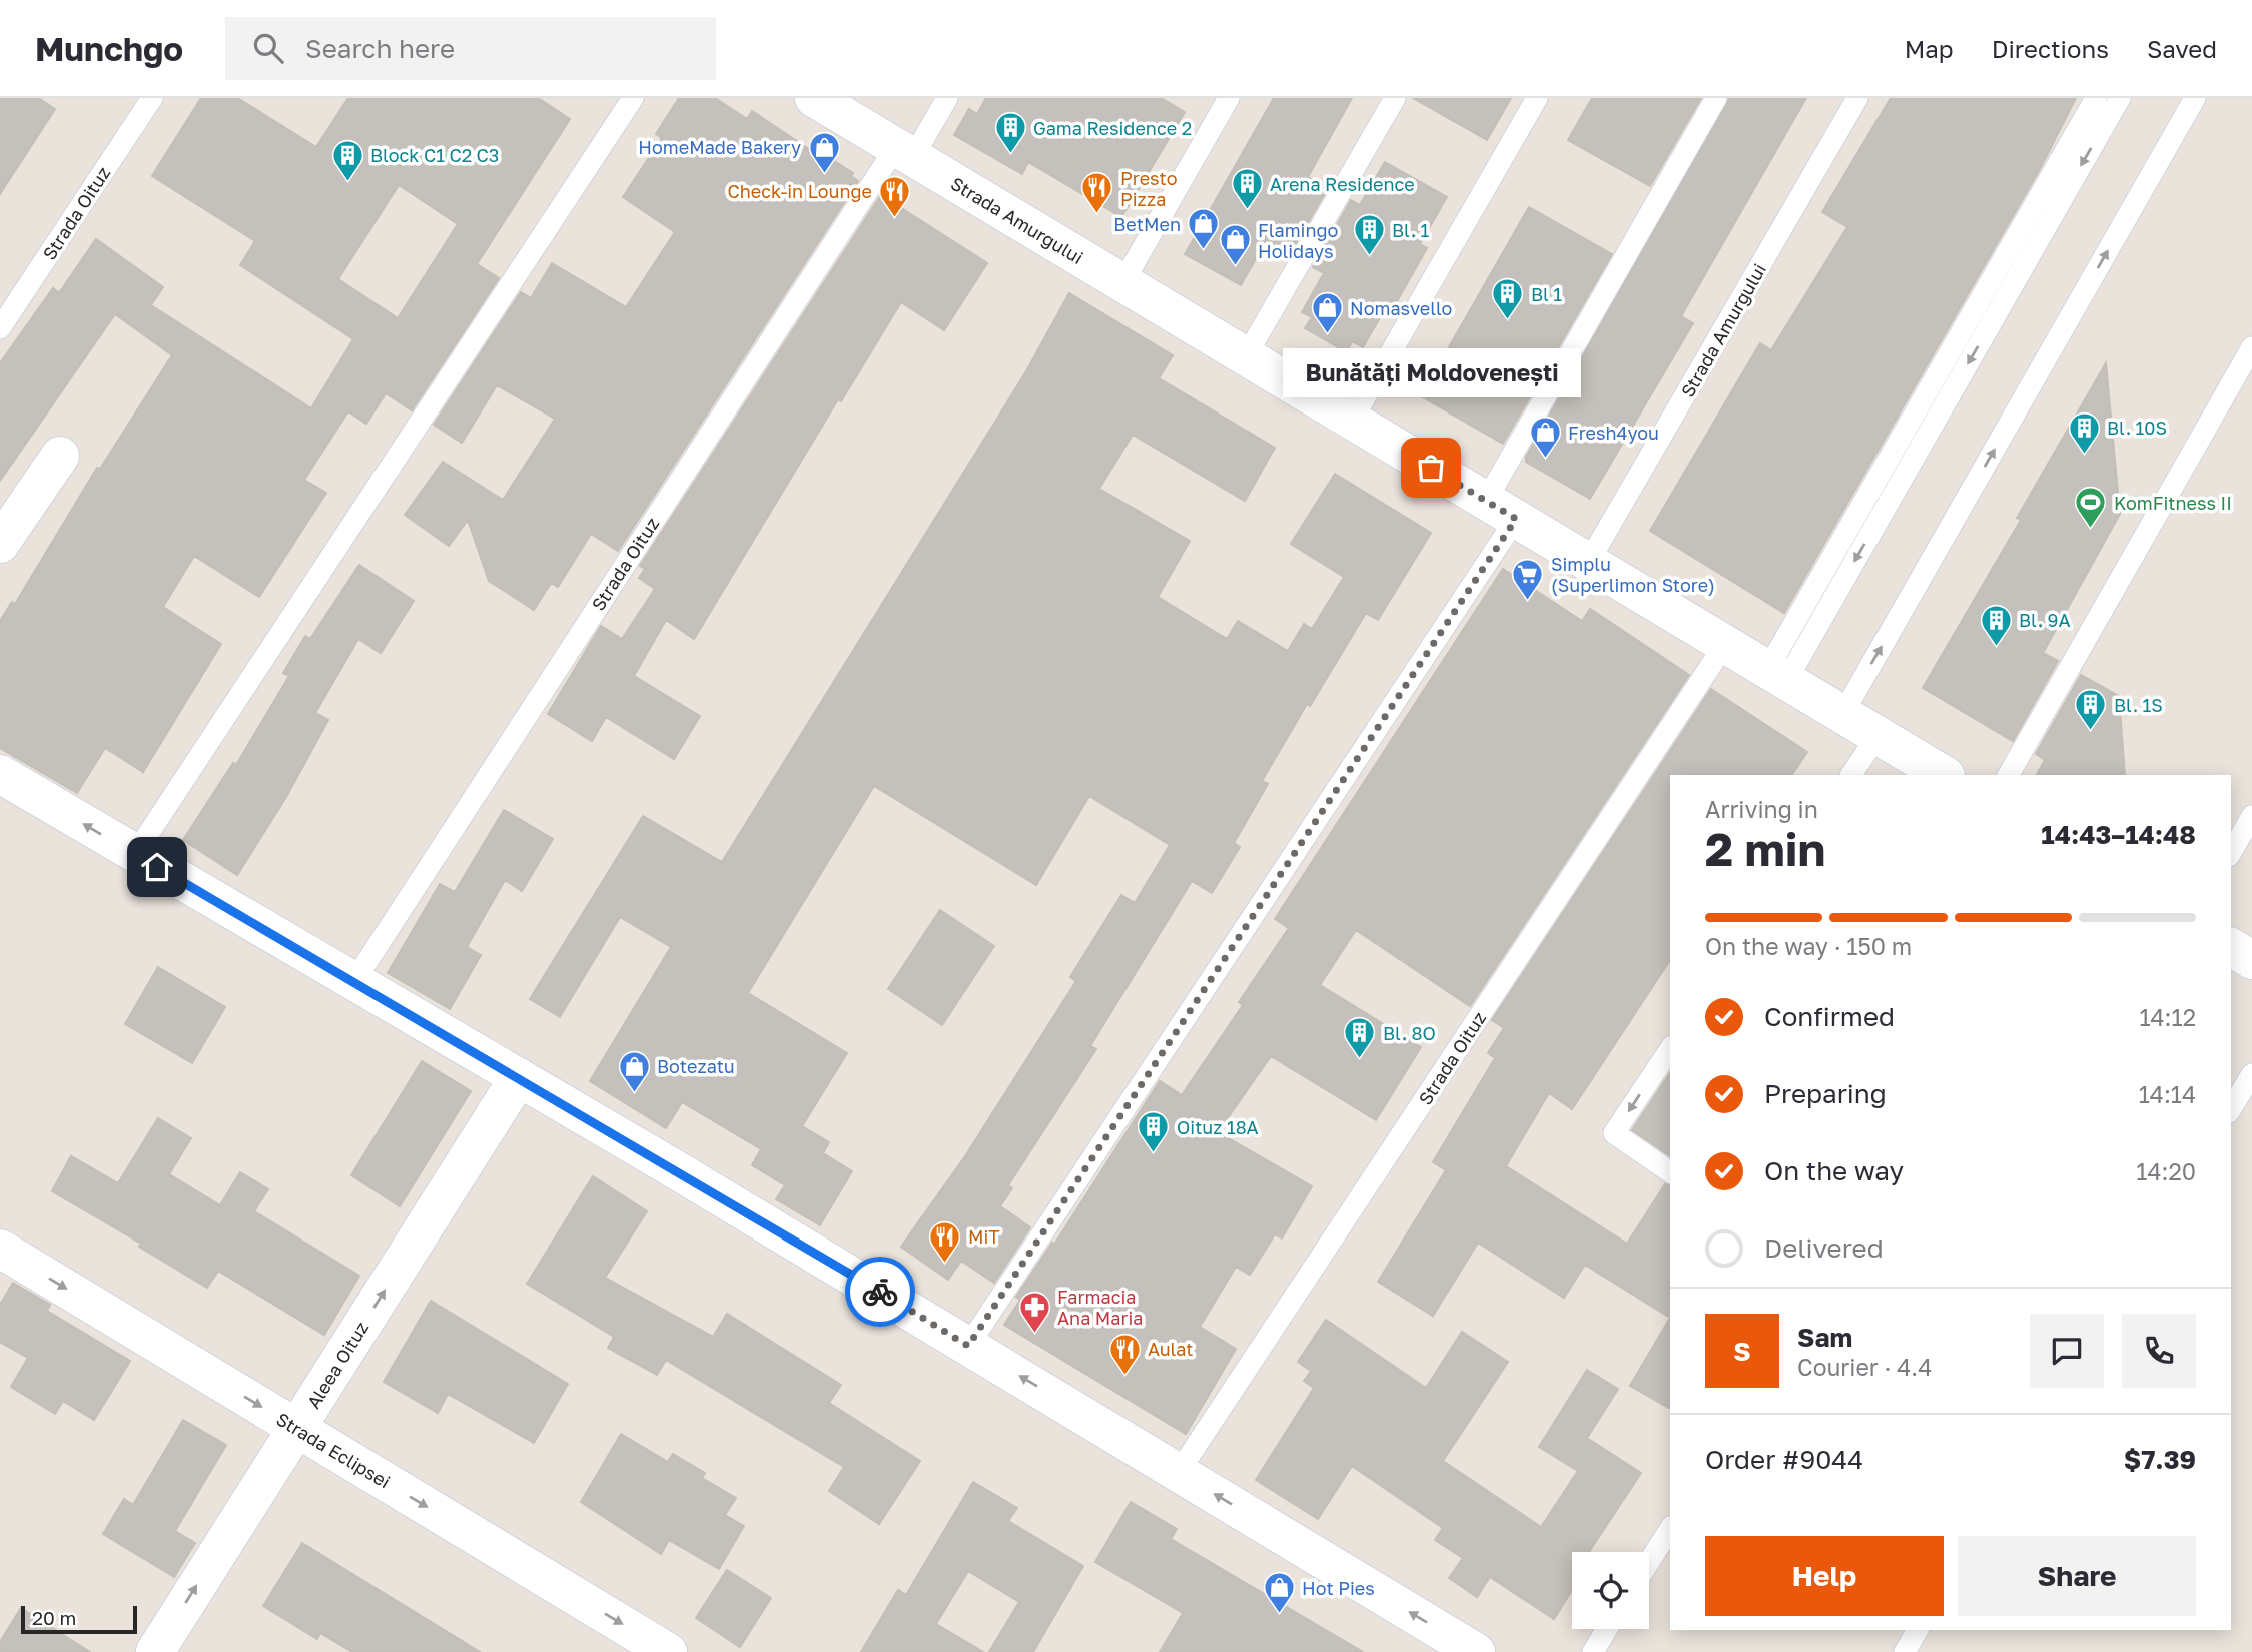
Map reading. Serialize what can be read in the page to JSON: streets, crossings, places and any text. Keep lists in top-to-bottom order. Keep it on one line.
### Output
{"streets":{"street":["Strada Amurgului","Aleea Oituz","Strada Eclipsei"],"lane":["Strada Oituz"]},"crossings":[["Strada Oituz","Strada Amurgului"],["Aleea Oituz","Strada Eclipsei"]],"one_way":["Aleea Oituz","Strada Eclipsei"],"places":{"building":["Gama Residence 2","Block C1 C2 C3","Arena Residence","Bl. 1","Bl 1","Bl. 10S","Bl. 9A","Bl. 1S","Bl. 8O","Oituz 18A"],"shop":["HomeMade Bakery","BetMen","Flamingo Holidays","Nomasvello","Fresh4you","Botezatu","Hot Pies"],"restaurant":["Presto Pizza","Check-in Lounge","MiT","Aulat"],"other":["Bunătăți Moldovenești"],"sports":["KomFitness II"],"supermarket":["Simplu (Superlimon Store)"],"pharmacy":["Farmacia Ana Maria"]},"scale_bar":"20 m","page":{"header":"Munchgo","search":"Search here","nav":["Map","Directions","Saved"],"bubble":"Bunătăți Moldovenești","heading":["2 min","Arriving in","14:43–14:48"],"panel":["Sam","Courier · 4.4","Order #9044","$7.39"],"bar":"On the way · 150 m","list":[["Confirmed","14:12"],["Preparing","14:14"],["On the way","14:20"],"Delivered"],"round":"S","buttons":["Help","Share"],"scale":"20 m"}}
